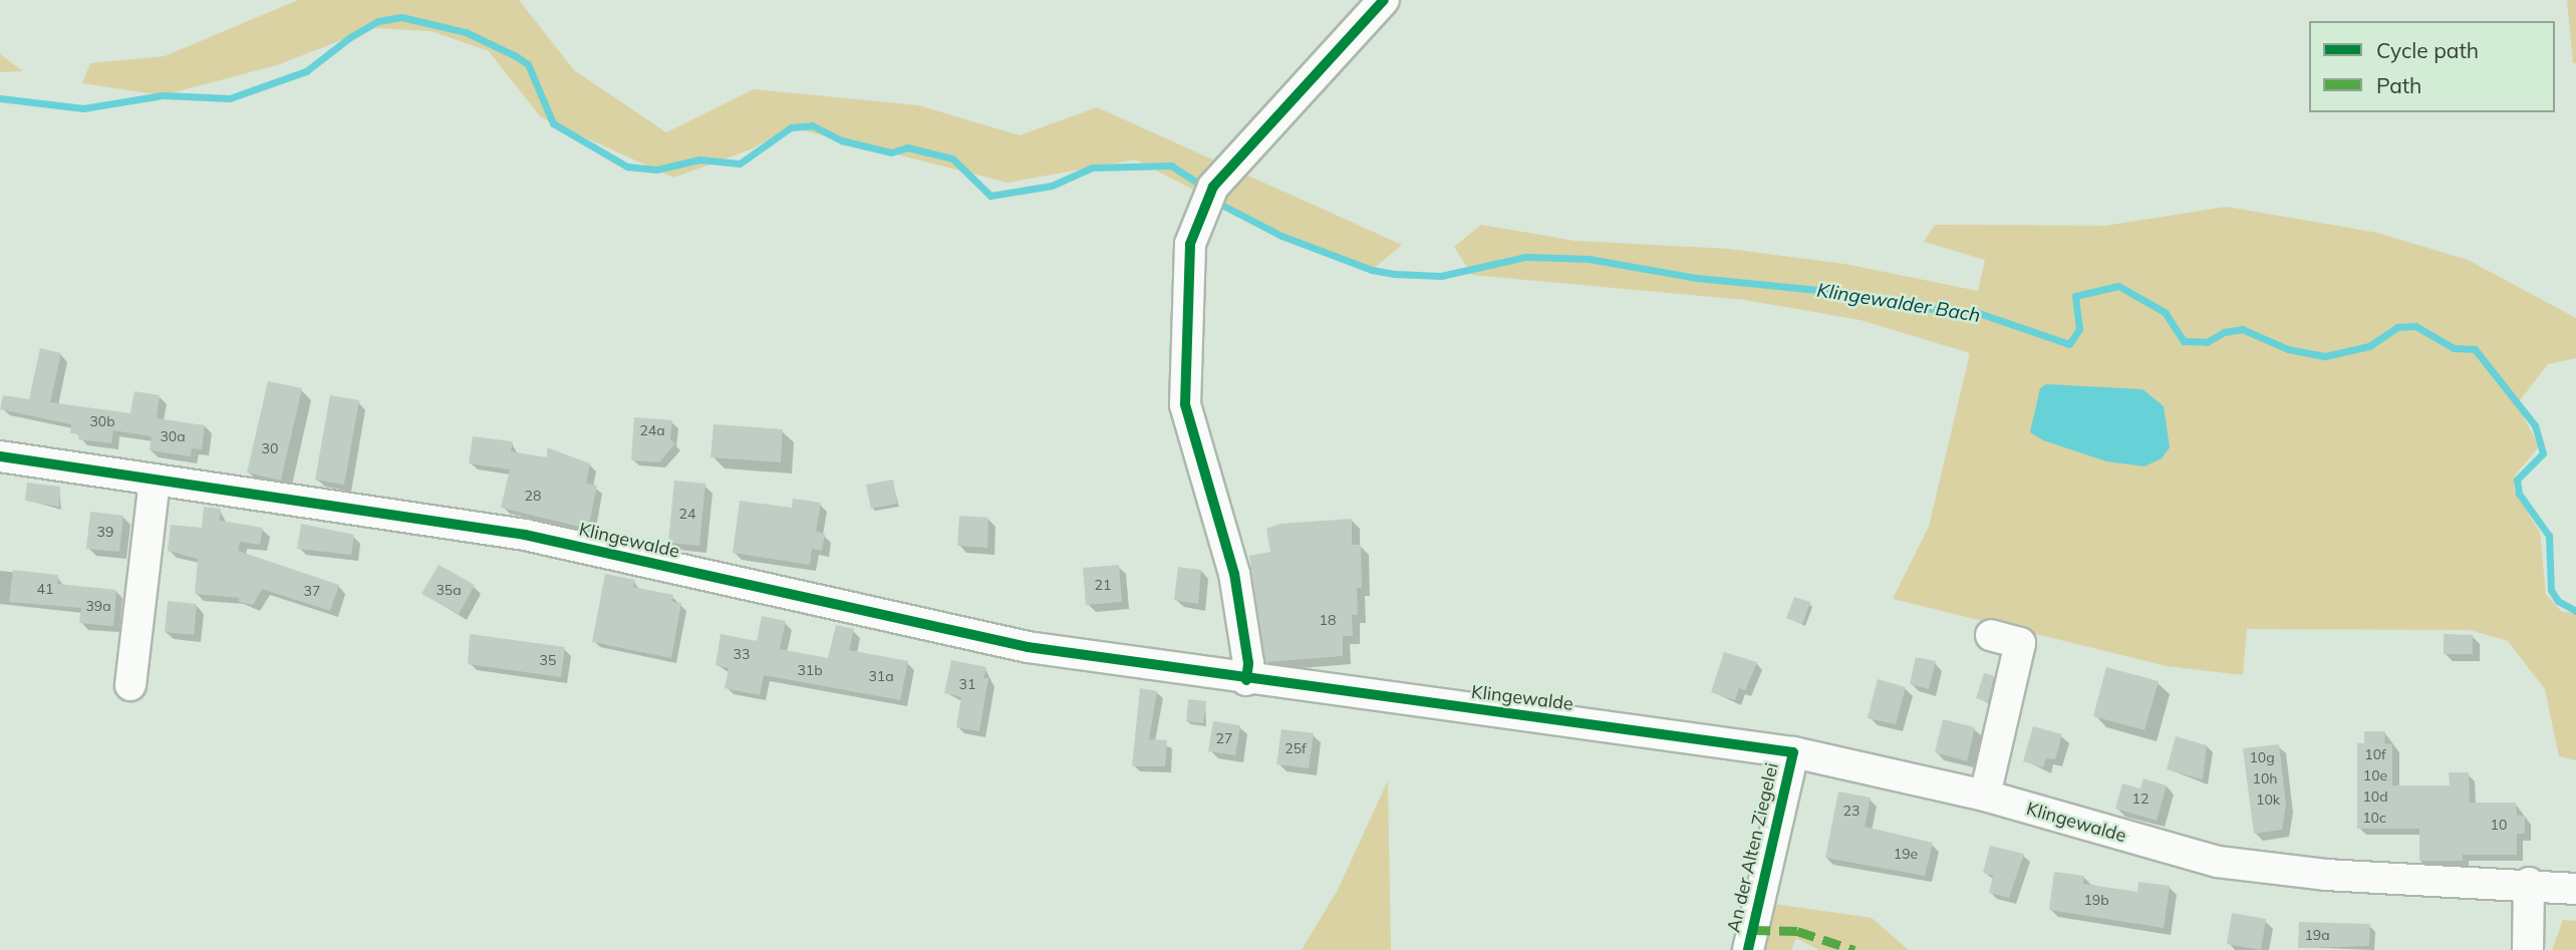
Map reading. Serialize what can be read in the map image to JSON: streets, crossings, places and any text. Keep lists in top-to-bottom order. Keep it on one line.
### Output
{"streets":{"street":["Klingewalde","An der Alten Ziegelei"]},"crossings":[["Klingewalde","An der Alten Ziegelei"]],"water":["Klingewalder Bach"],"house_numbers":["30b","24a","30a","30","28","24","39","21","41","35a","37","39a","18","33","35","31b","31a","31","27","25f","10f","10g","10e","10h","10d","12","10k","23","10c","10","19e","19b","19a"],"legend":["Cycle path","Path"]}
